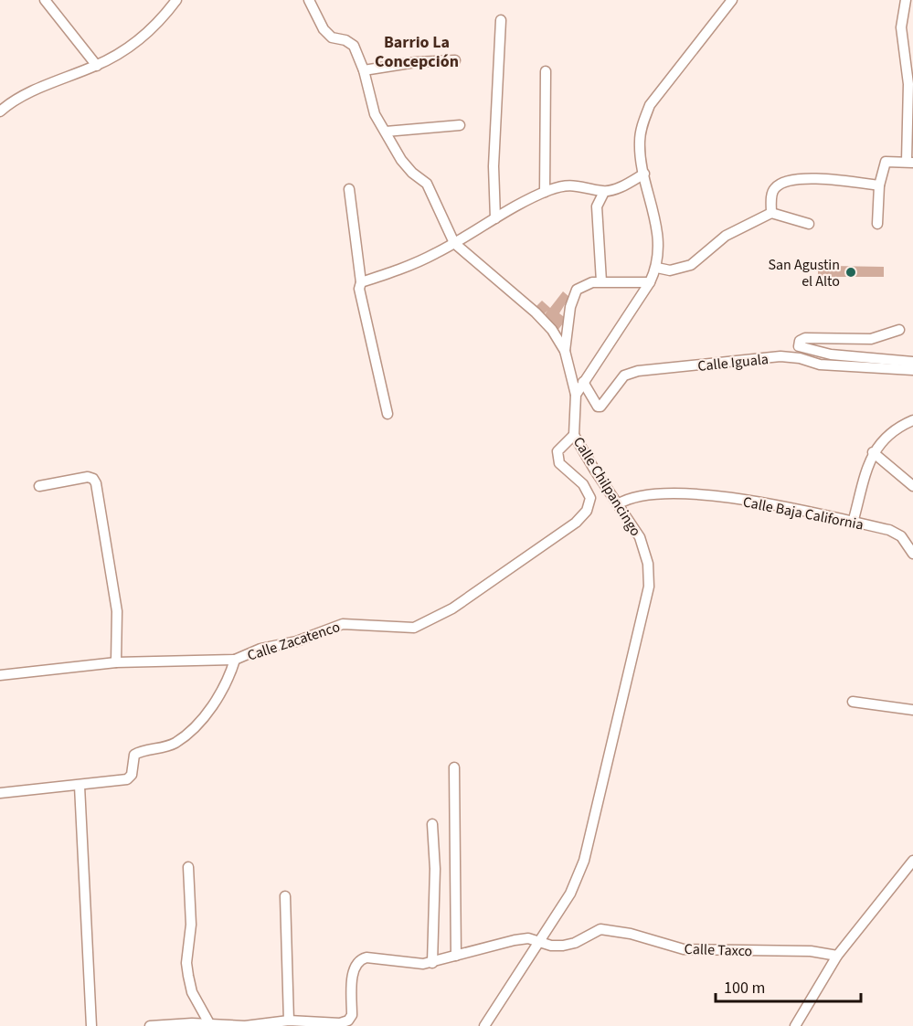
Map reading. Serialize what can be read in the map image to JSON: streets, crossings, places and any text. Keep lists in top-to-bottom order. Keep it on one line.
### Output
{"streets":{"street":["Calle Iguala","Calle Chilpancingo","Calle Baja California","Calle Zacatenco","Calle Taxco"]},"crossings":[["Calle Iguala","Calle Chilpancingo"],["Calle Chilpancingo","Calle Baja California"],["Calle Chilpancingo","Calle Zacatenco"],["Calle Chilpancingo","Calle Taxco"]],"districts":["Barrio La Concepción"],"places":["San Agustin el Alto"],"scale_bar":"100 m"}
